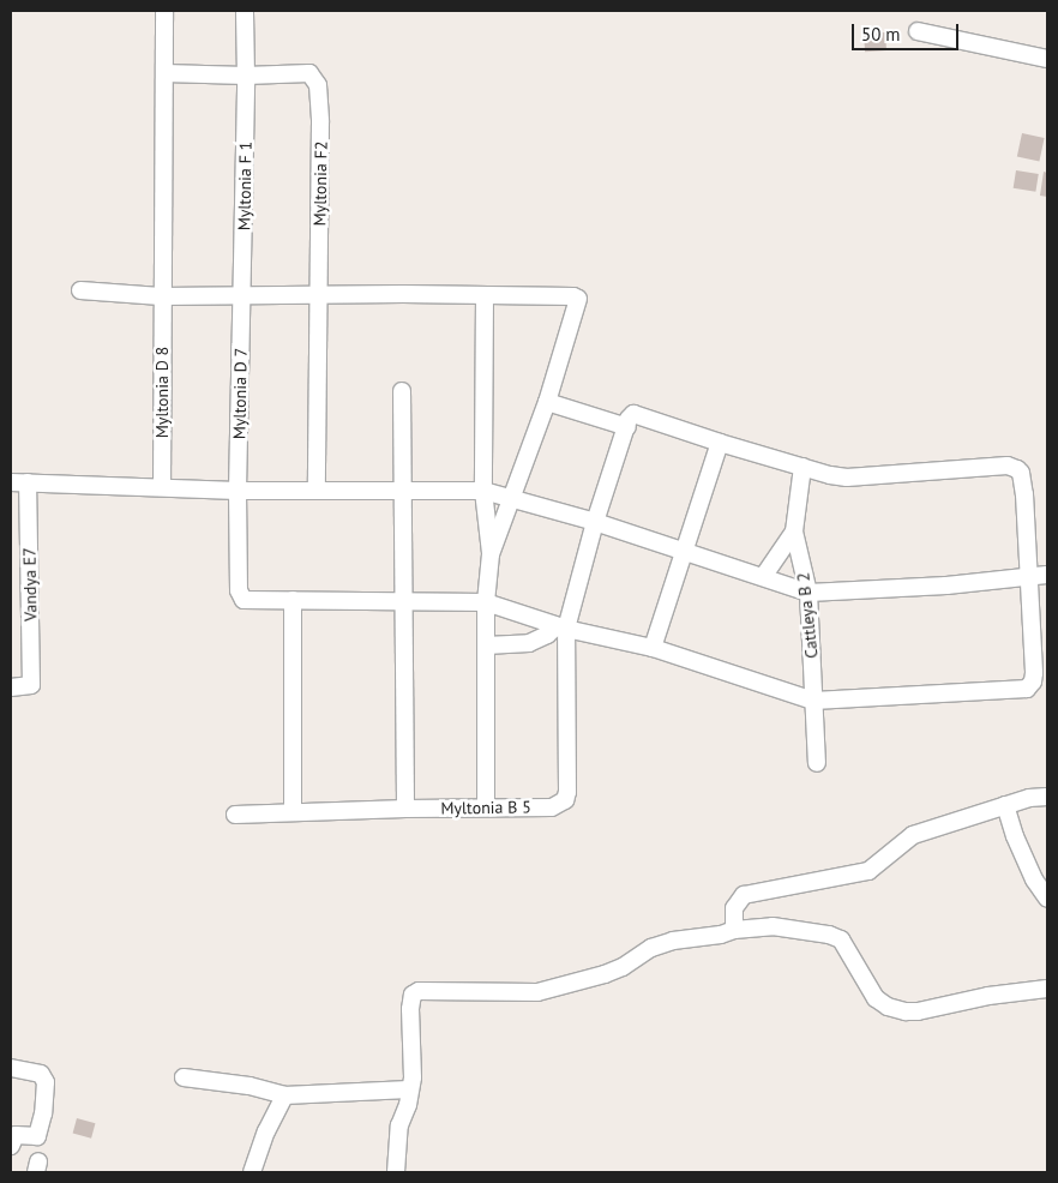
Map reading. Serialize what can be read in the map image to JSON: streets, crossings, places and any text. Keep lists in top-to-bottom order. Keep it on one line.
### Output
{"streets":{"street":["Myltonia F2","Myltonia F 1","Myltonia D 8","Myltonia D 7","Vandya E7","Cattleya B 2","Myltonia B 5"]},"crossings":[["Myltonia F2","Myltonia F 1"],["Myltonia F 1","Myltonia D 7"],["Myltonia D 7","Cattleya B 2"],["Myltonia D 7","Myltonia B 5"]],"scale_bar":"50 m"}
